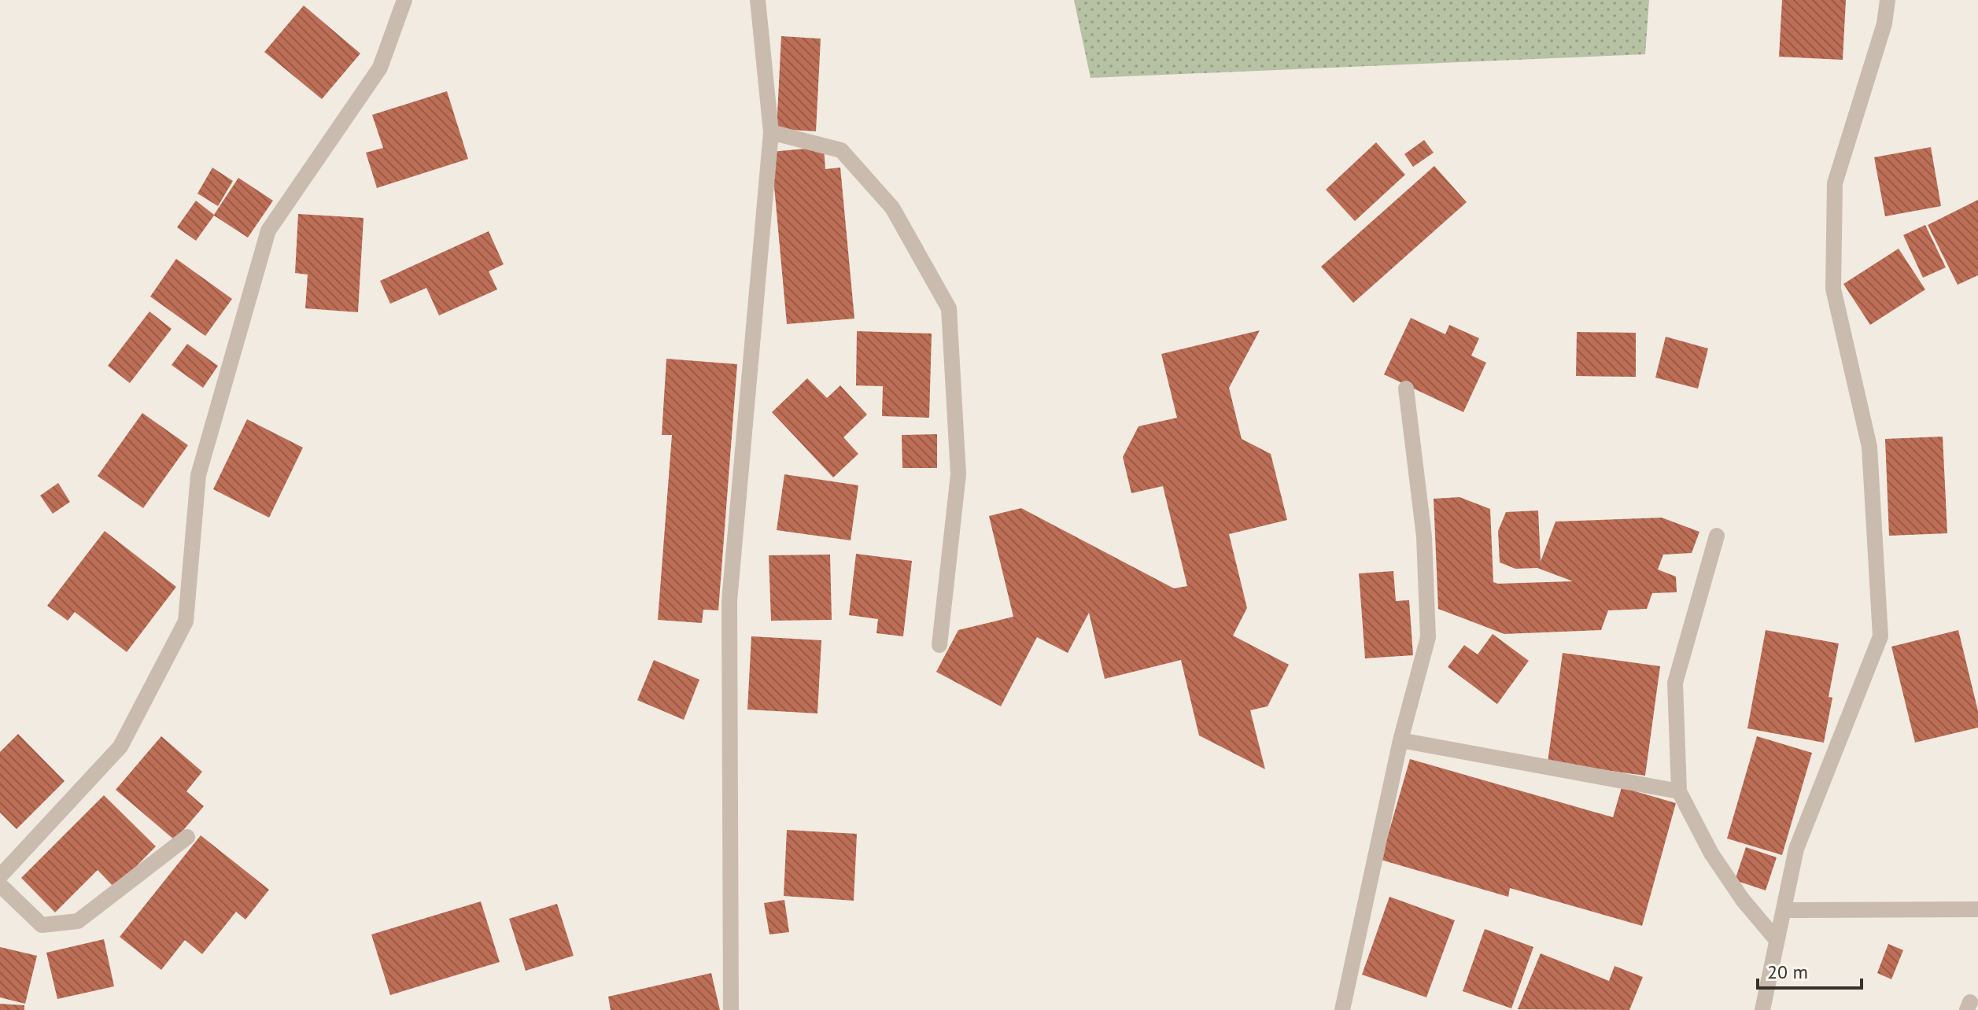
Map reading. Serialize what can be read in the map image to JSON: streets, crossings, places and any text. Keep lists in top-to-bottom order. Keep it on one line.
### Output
{"scale_bar":"20 m"}
